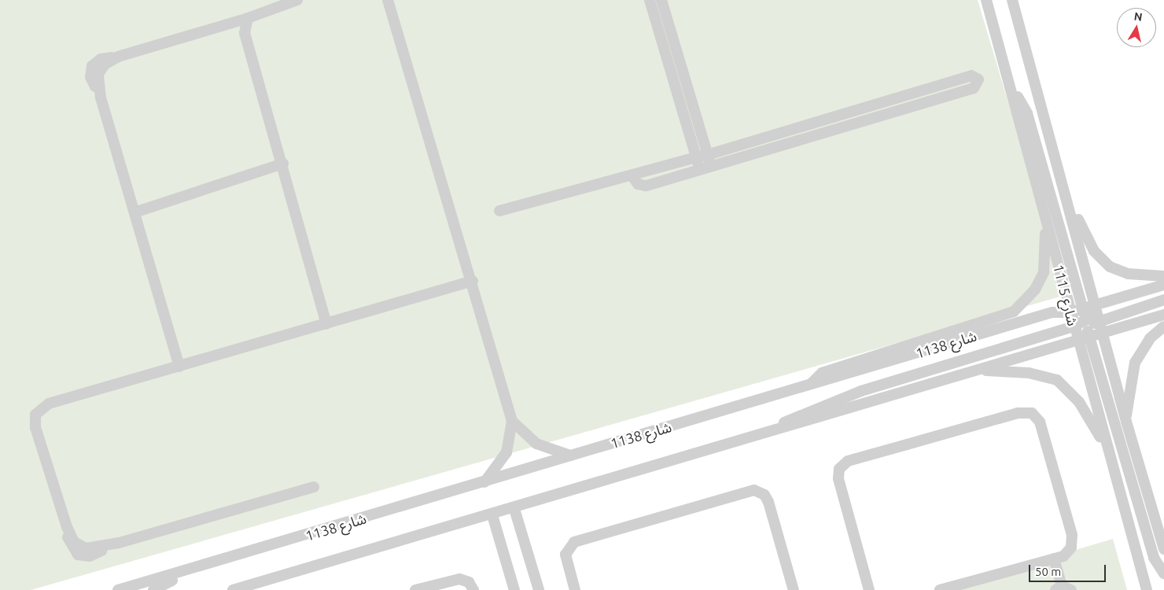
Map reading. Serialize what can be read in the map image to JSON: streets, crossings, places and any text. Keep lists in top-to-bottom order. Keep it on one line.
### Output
{"streets":{"street":["شارع 1115","شارع 1138"]},"crossings":[["شارع 1115","شارع 1138"]],"scale_bar":"50 m","north":"top"}
